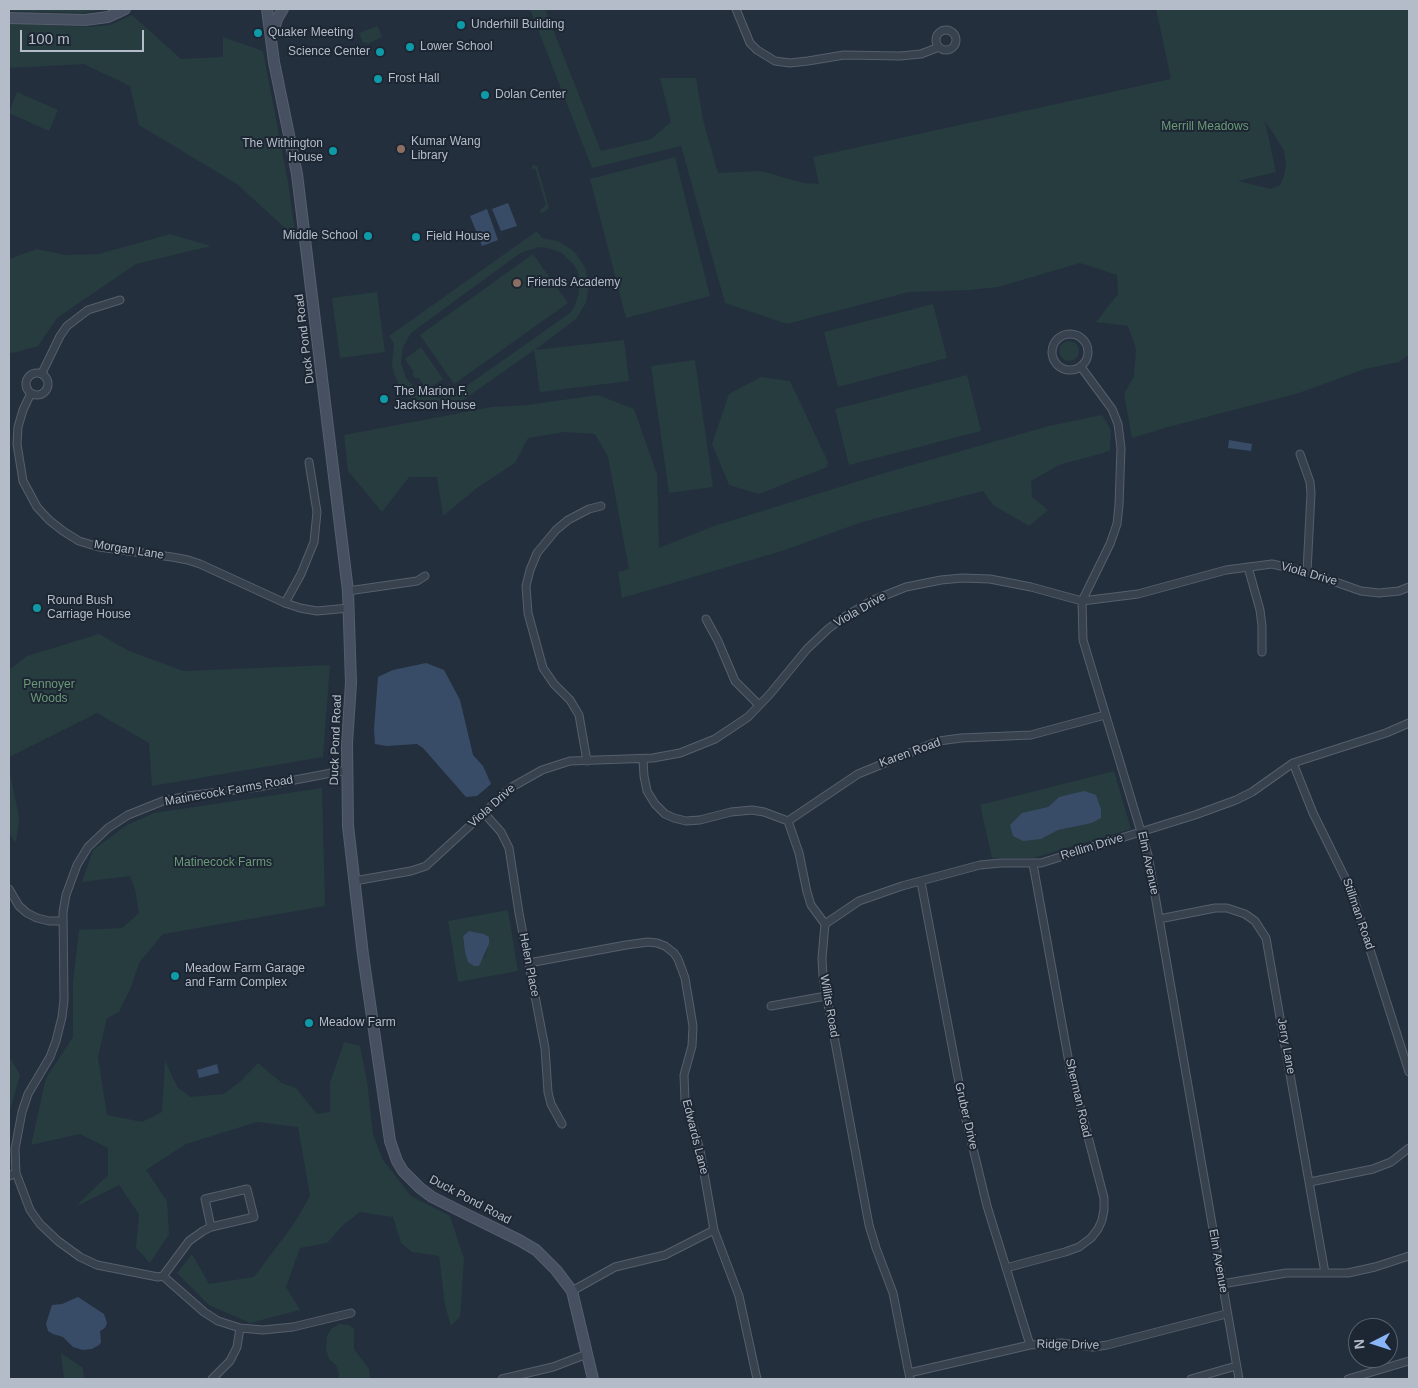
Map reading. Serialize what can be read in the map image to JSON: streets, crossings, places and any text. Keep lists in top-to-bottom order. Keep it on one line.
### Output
{"streets":{"street":["Duck Pond Road","Morgan Lane","Viola Drive","Karen Road","Matinecock Farms Road","Rellim Drive","Elm Avenue","Stillman Road","Helen Place","Willits Road","Jerry Lane","Sherman Road","Gruber Drive","Edwards Lane","Ridge Drive"]},"crossings":[["Duck Pond Road","Morgan Lane"],["Duck Pond Road","Viola Drive"],["Duck Pond Road","Matinecock Farms Road"],["Viola Drive","Elm Avenue"],["Viola Drive","Helen Place"],["Karen Road","Elm Avenue"],["Rellim Drive","Elm Avenue"],["Rellim Drive","Stillman Road"],["Rellim Drive","Willits Road"],["Rellim Drive","Sherman Road"],["Rellim Drive","Gruber Drive"],["Elm Avenue","Jerry Lane"],["Elm Avenue","Ridge Drive"],["Helen Place","Edwards Lane"],["Willits Road","Ridge Drive"],["Sherman Road","Gruber Drive"],["Gruber Drive","Ridge Drive"]],"parks":["Merrill Meadows","Pennoyer Woods","Matinecock Farms"],"places":["Underhill Building","Quaker Meeting","Lower School","Science Center","Frost Hall","Dolan Center","Kumar Wang Library","The Withington House","Middle School","Field House","Friends Academy","The Marion F. Jackson House","Round Bush Carriage House","Meadow Farm Garage and Farm Complex","Meadow Farm"],"scale_bar":"100 m","north":"left"}
